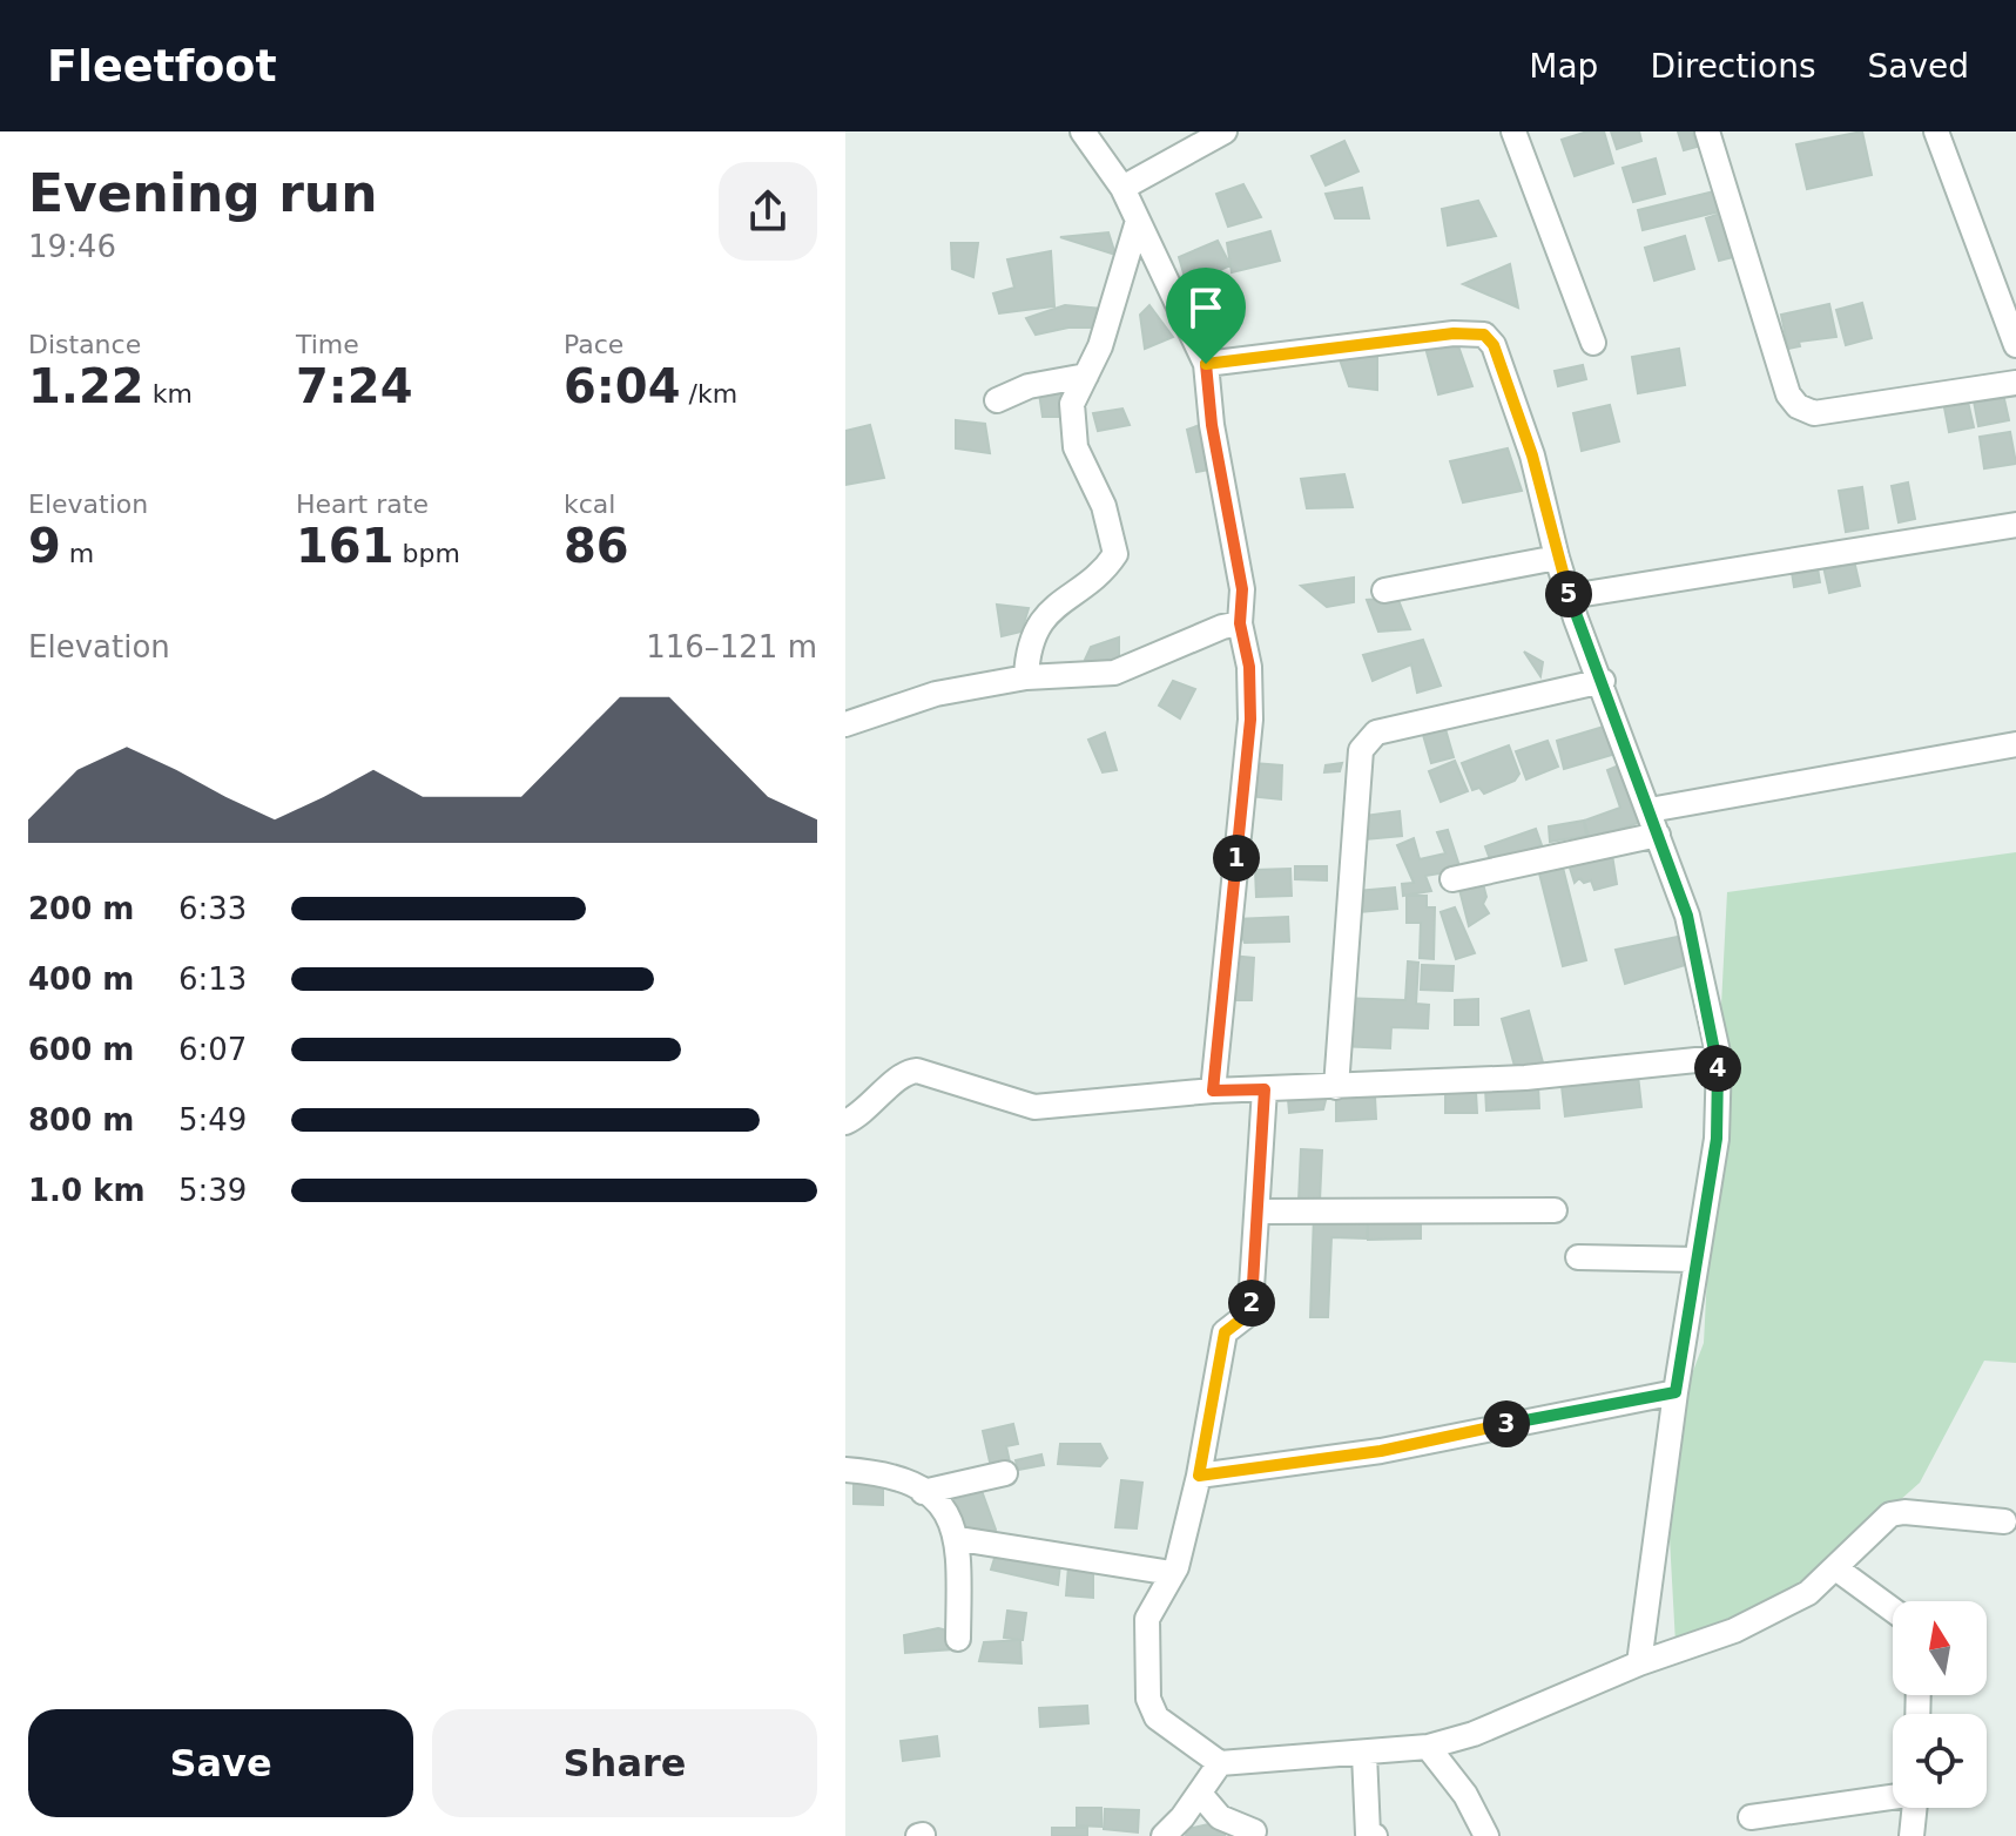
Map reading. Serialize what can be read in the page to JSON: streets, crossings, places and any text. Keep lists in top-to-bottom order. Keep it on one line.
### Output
{"north":"top","page":{"header":"Fleetfoot","nav":["Map","Directions","Saved"],"heading":["Evening run","19:46"],"stats":[["Distance","1.22 km"],["Time","7:24"],["Pace","6:04 /km"],["Elevation","9 m"],["Heart rate","161 bpm"],["kcal","86"]],"pins":["5","1","4","2","3"],"chart":["Elevation","116–121 m"],"list":[{"name":"200 m","note":"6:33"},{"name":"400 m","note":"6:13"},{"name":"600 m","note":"6:07"},{"name":"800 m","note":"5:49"},{"name":"1.0 km","note":"5:39"}],"buttons":["Save","Share"]}}
